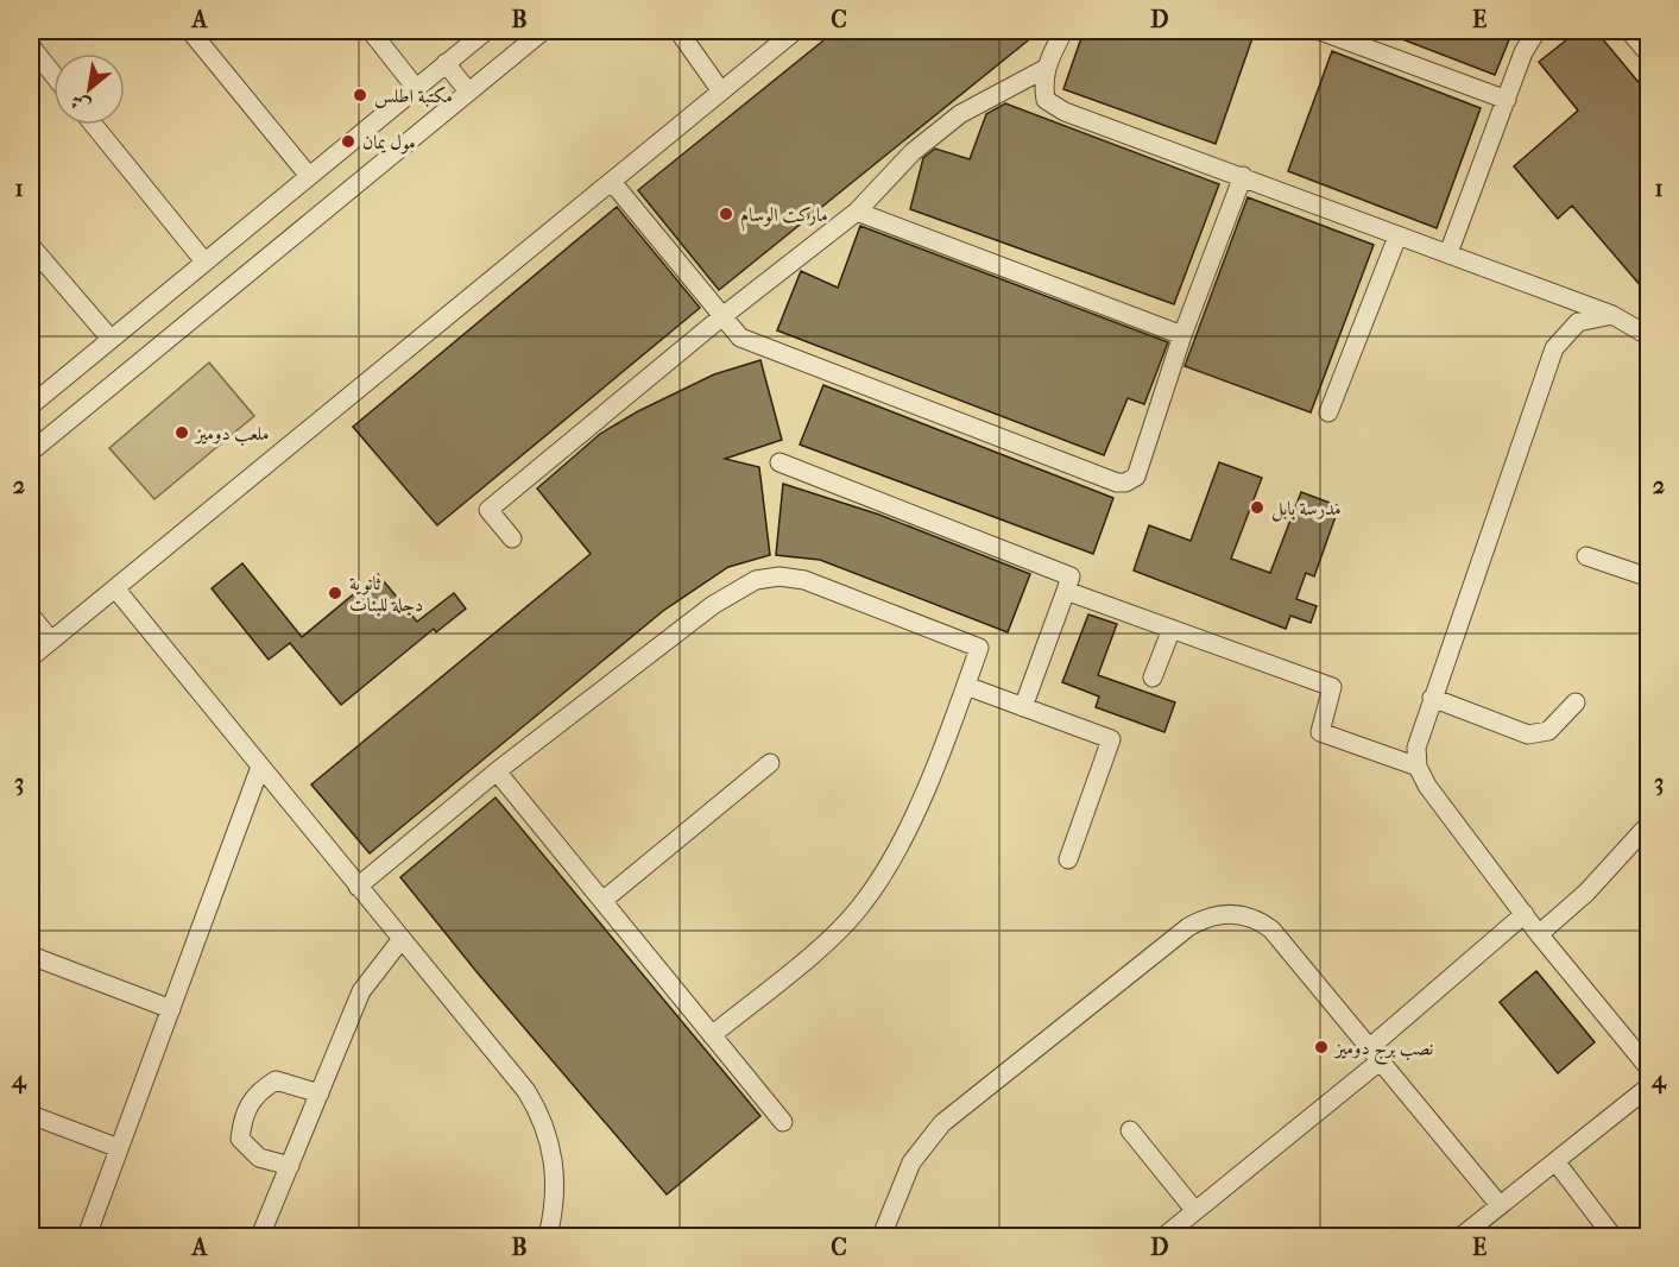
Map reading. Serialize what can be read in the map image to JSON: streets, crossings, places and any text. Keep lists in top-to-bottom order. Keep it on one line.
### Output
{"places":["مكتبة اطلس","مول يمان","ماركت الوسام","ملعب دوميز","مدرسة بابل","ثانوية دجلة للبنات","نصب برج دوميز"],"north":"bottom left","grid":{"columns":["A","B","C","D","E"],"rows":["1","2","3","4"]}}
